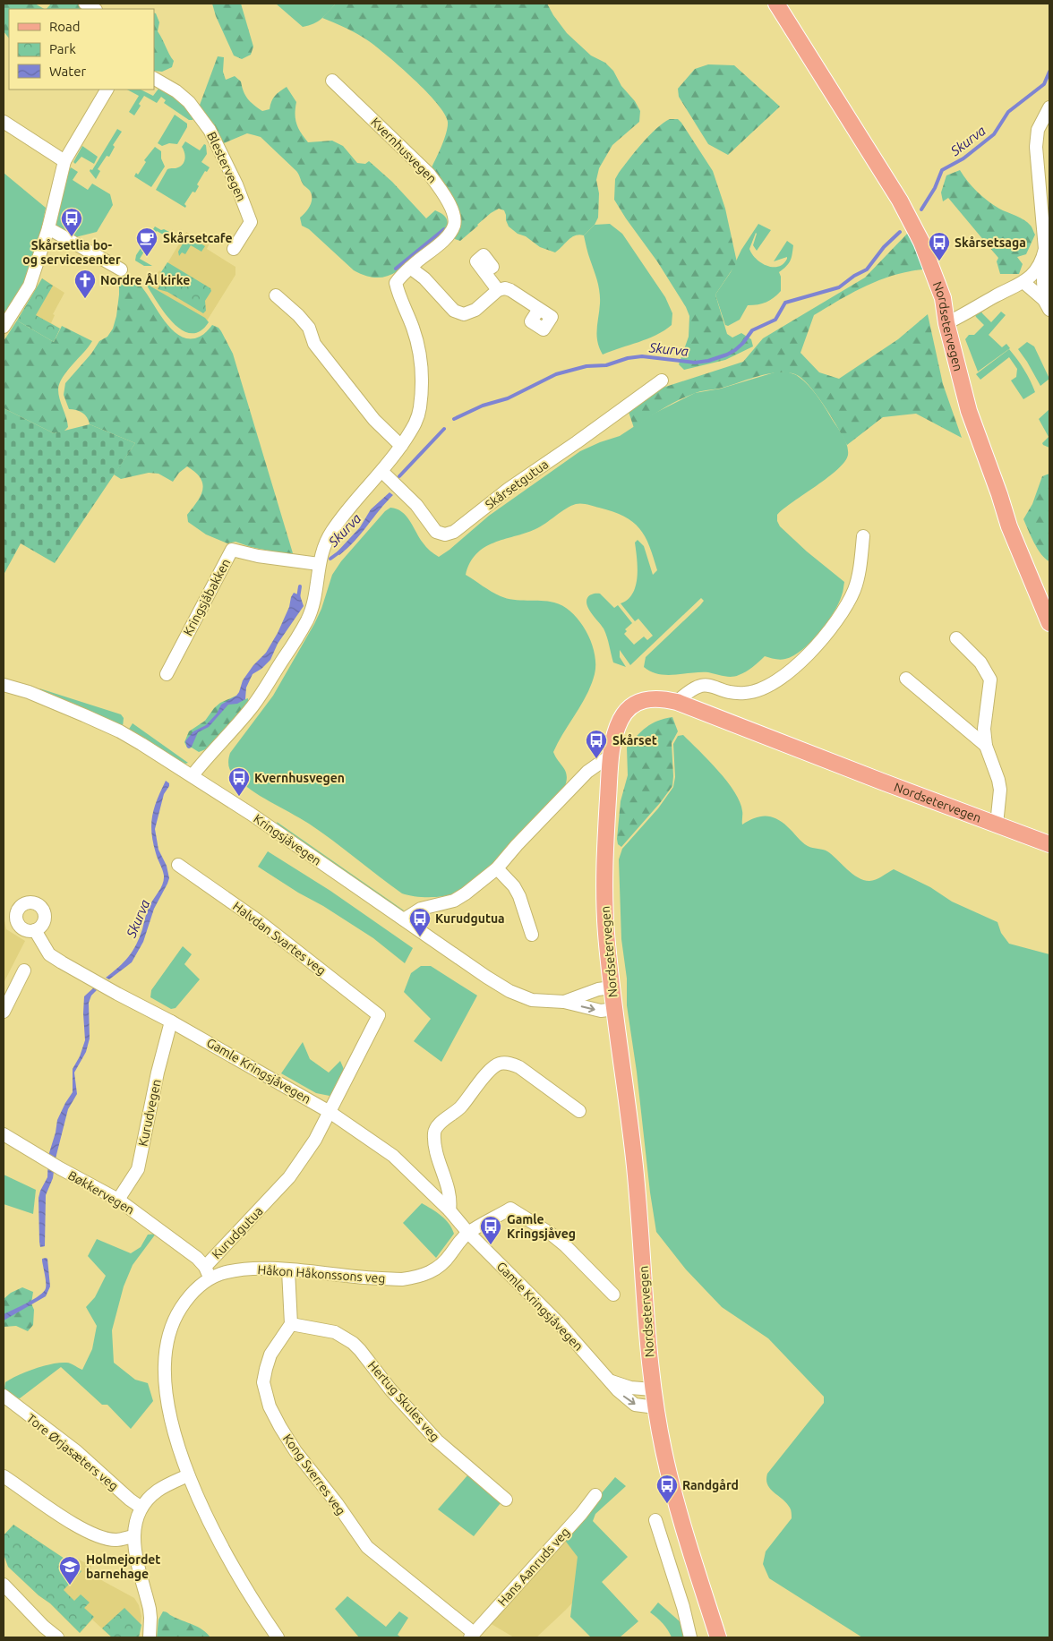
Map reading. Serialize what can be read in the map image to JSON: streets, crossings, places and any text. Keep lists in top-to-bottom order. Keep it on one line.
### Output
{"streets":{"main road":["Nordsetervegen"],"street":["Kvernhusvegen","Blestervegen","Skårsetgutua","Kringsjåbakken","Kringsjåvegen","Halvdan Svartes veg","Gamle Kringsjåvegen","Kurudvegen","Bøkkervegen","Kurudgutua","Håkon Håkonssons veg","Hertug Skules veg","Tore Ørjasæters veg","Kong Sverres veg","Hans Aanruds veg"]},"crossings":[["Kvernhusvegen","Skårsetgutua"],["Kvernhusvegen","Kringsjåbakken"],["Kvernhusvegen","Kringsjåvegen"],["Nordsetervegen","Kringsjåvegen"],["Nordsetervegen","Gamle Kringsjåvegen"],["Halvdan Svartes veg","Kurudgutua"],["Gamle Kringsjåvegen","Kurudvegen"],["Gamle Kringsjåvegen","Kurudgutua"],["Gamle Kringsjåvegen","Håkon Håkonssons veg"],["Kurudvegen","Bøkkervegen"],["Bøkkervegen","Kurudgutua"],["Bøkkervegen","Håkon Håkonssons veg"],["Kurudgutua","Håkon Håkonssons veg"],["Hertug Skules veg","Kong Sverres veg"],["Kong Sverres veg","Hans Aanruds veg"]],"water":["Skurva"],"places":{"bus stop":["Skårsetlia bo- og servicesenter","Skårsetsaga","Skårset","Kvernhusvegen","Kurudgutua","Gamle Kringsjåveg","Randgård"],"cafe":["Skårsetcafe"],"church":["Nordre Ål kirke"],"school or university":["Holmejordet barnehage"]},"legend":["Road","Park","Water"]}
